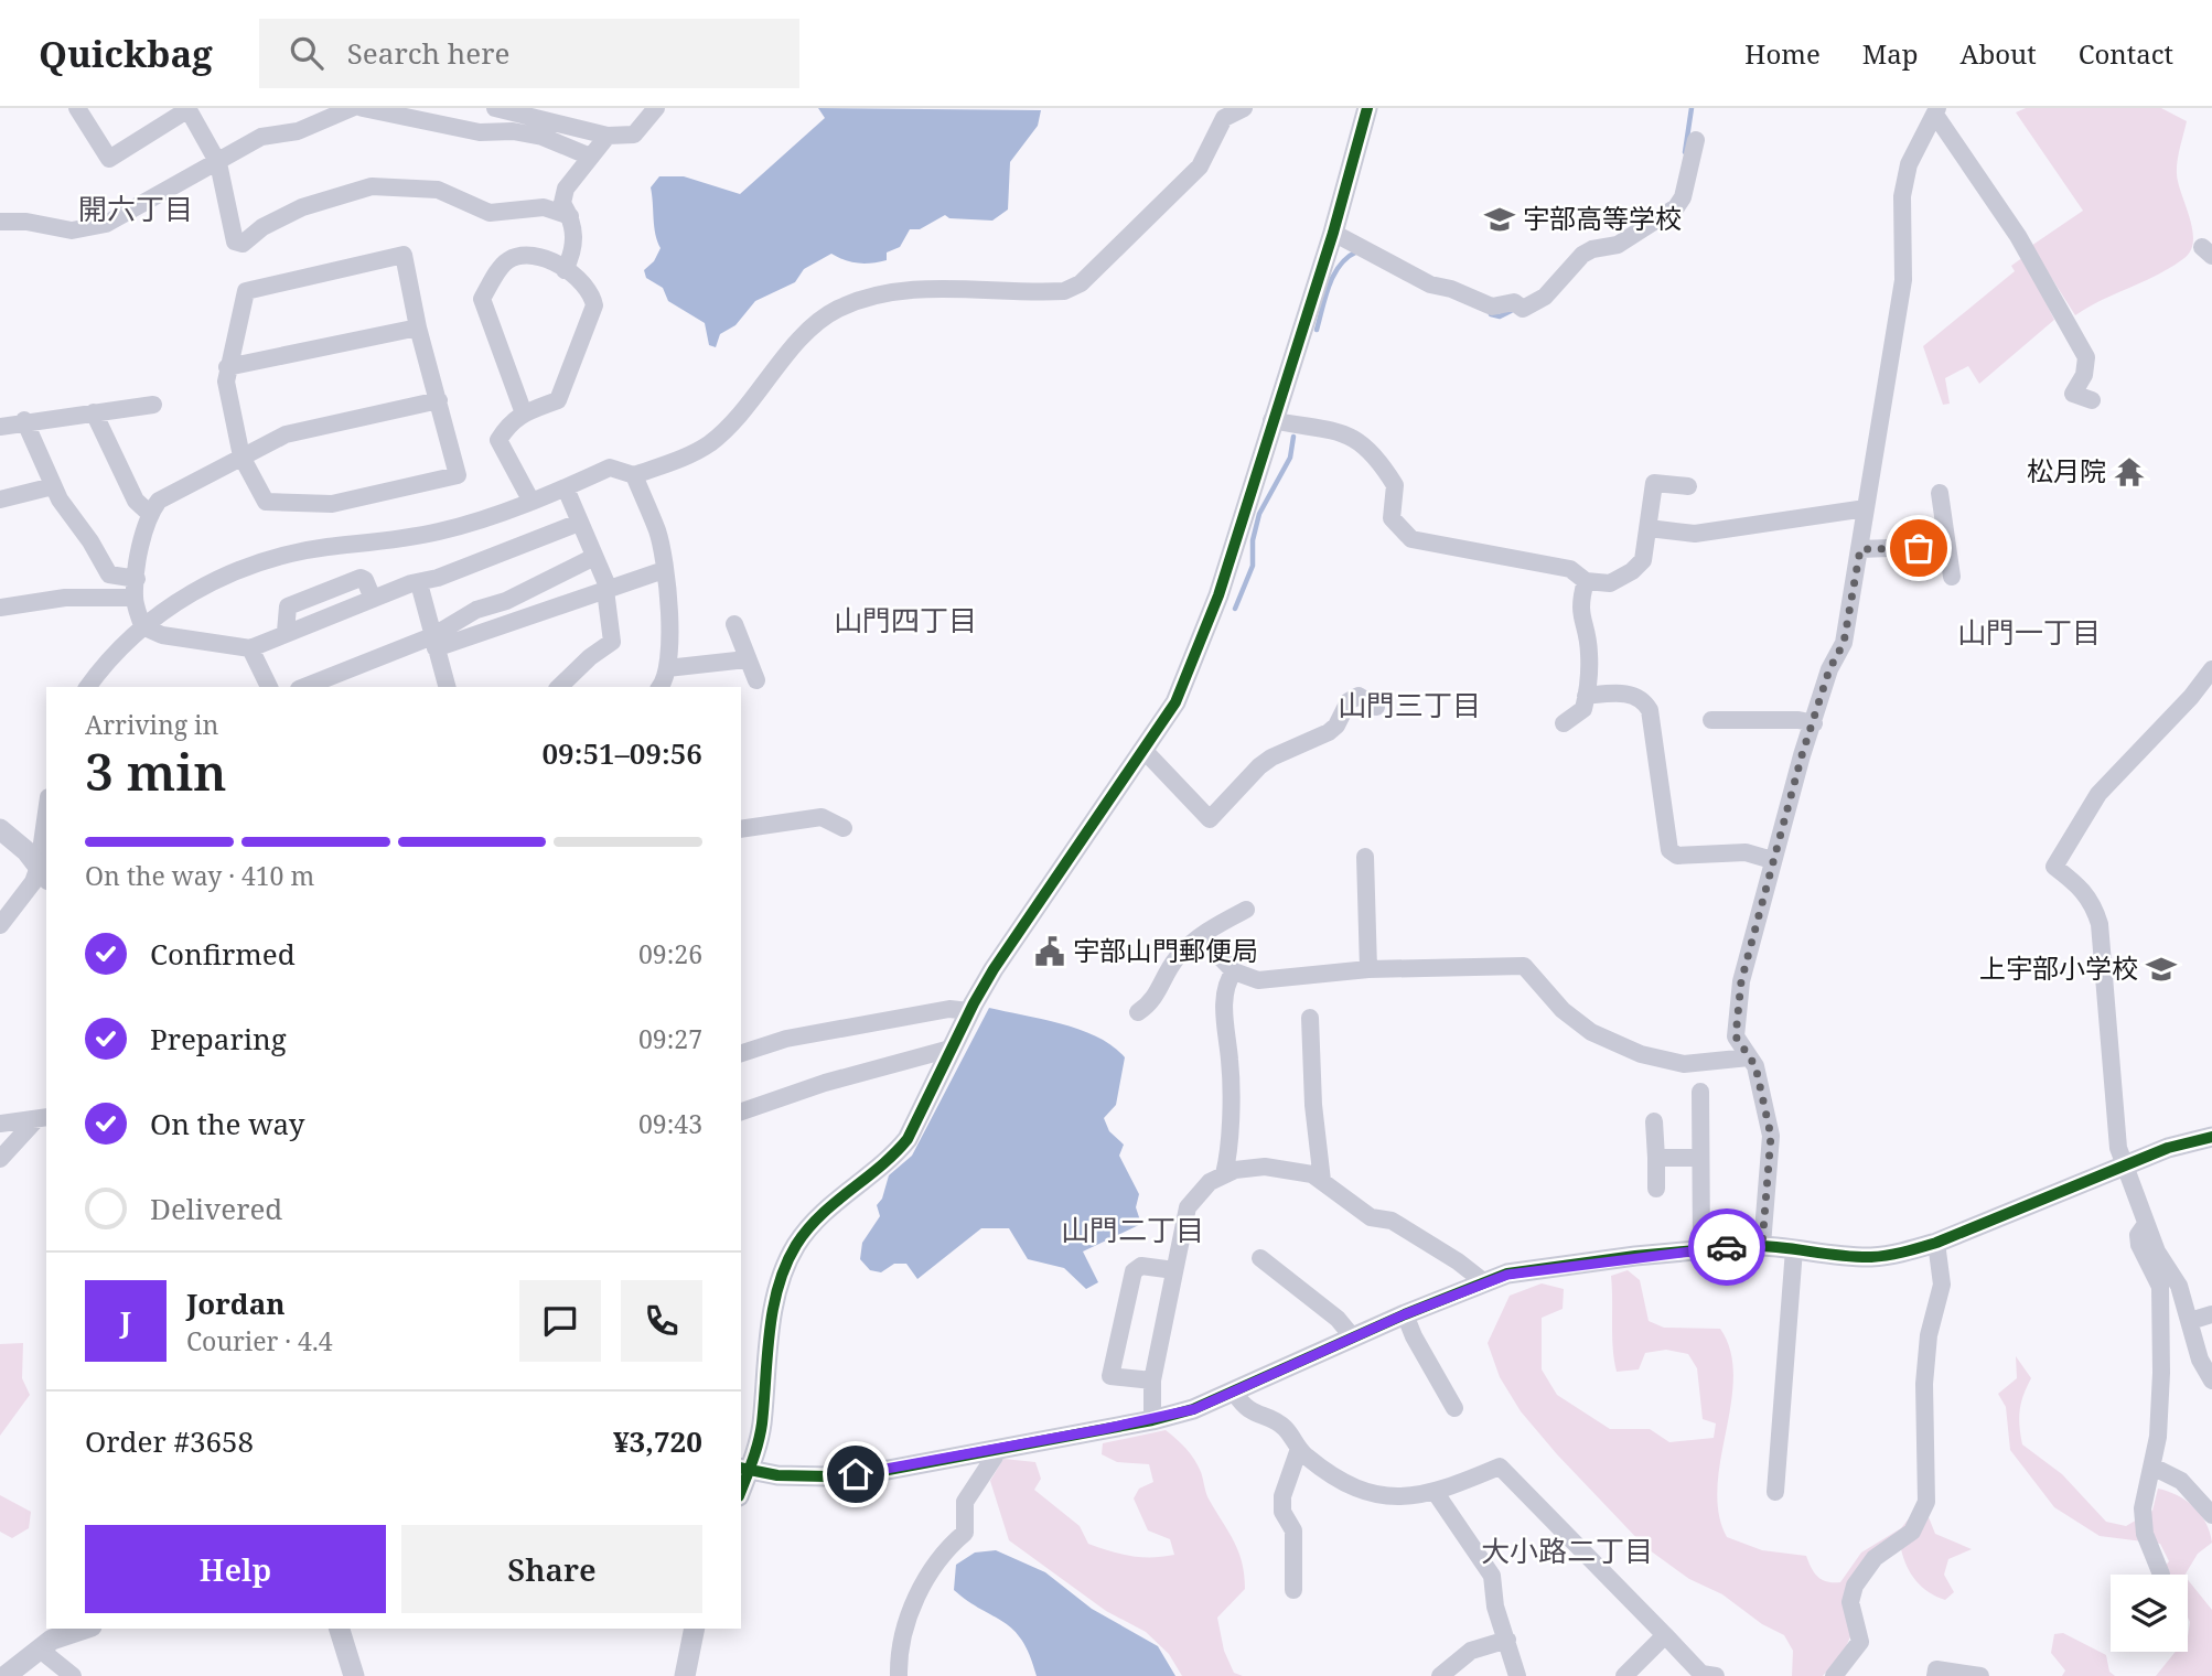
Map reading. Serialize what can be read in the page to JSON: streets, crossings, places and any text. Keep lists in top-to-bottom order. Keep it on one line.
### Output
{"districts":["開六丁目","山門四丁目","山門一丁目","山門三丁目","山門二丁目","大小路二丁目"],"places":{"school or university":["宇部高等学校","上宇部小学校"],"temple":["松月院"],"public building":["宇部山門郵便局"]},"page":{"header":"Quickbag","search":"Search here","nav":["Home","Map","About","Contact"],"heading":["3 min","Arriving in","09:51–09:56"],"panel":["Jordan","Courier · 4.4","Order #3658","¥3,720"],"bar":"On the way · 410 m","list":[["Confirmed","09:26"],["Preparing","09:27"],["On the way","09:43"],"Delivered"],"round":"J","buttons":["Help","Share"]}}
